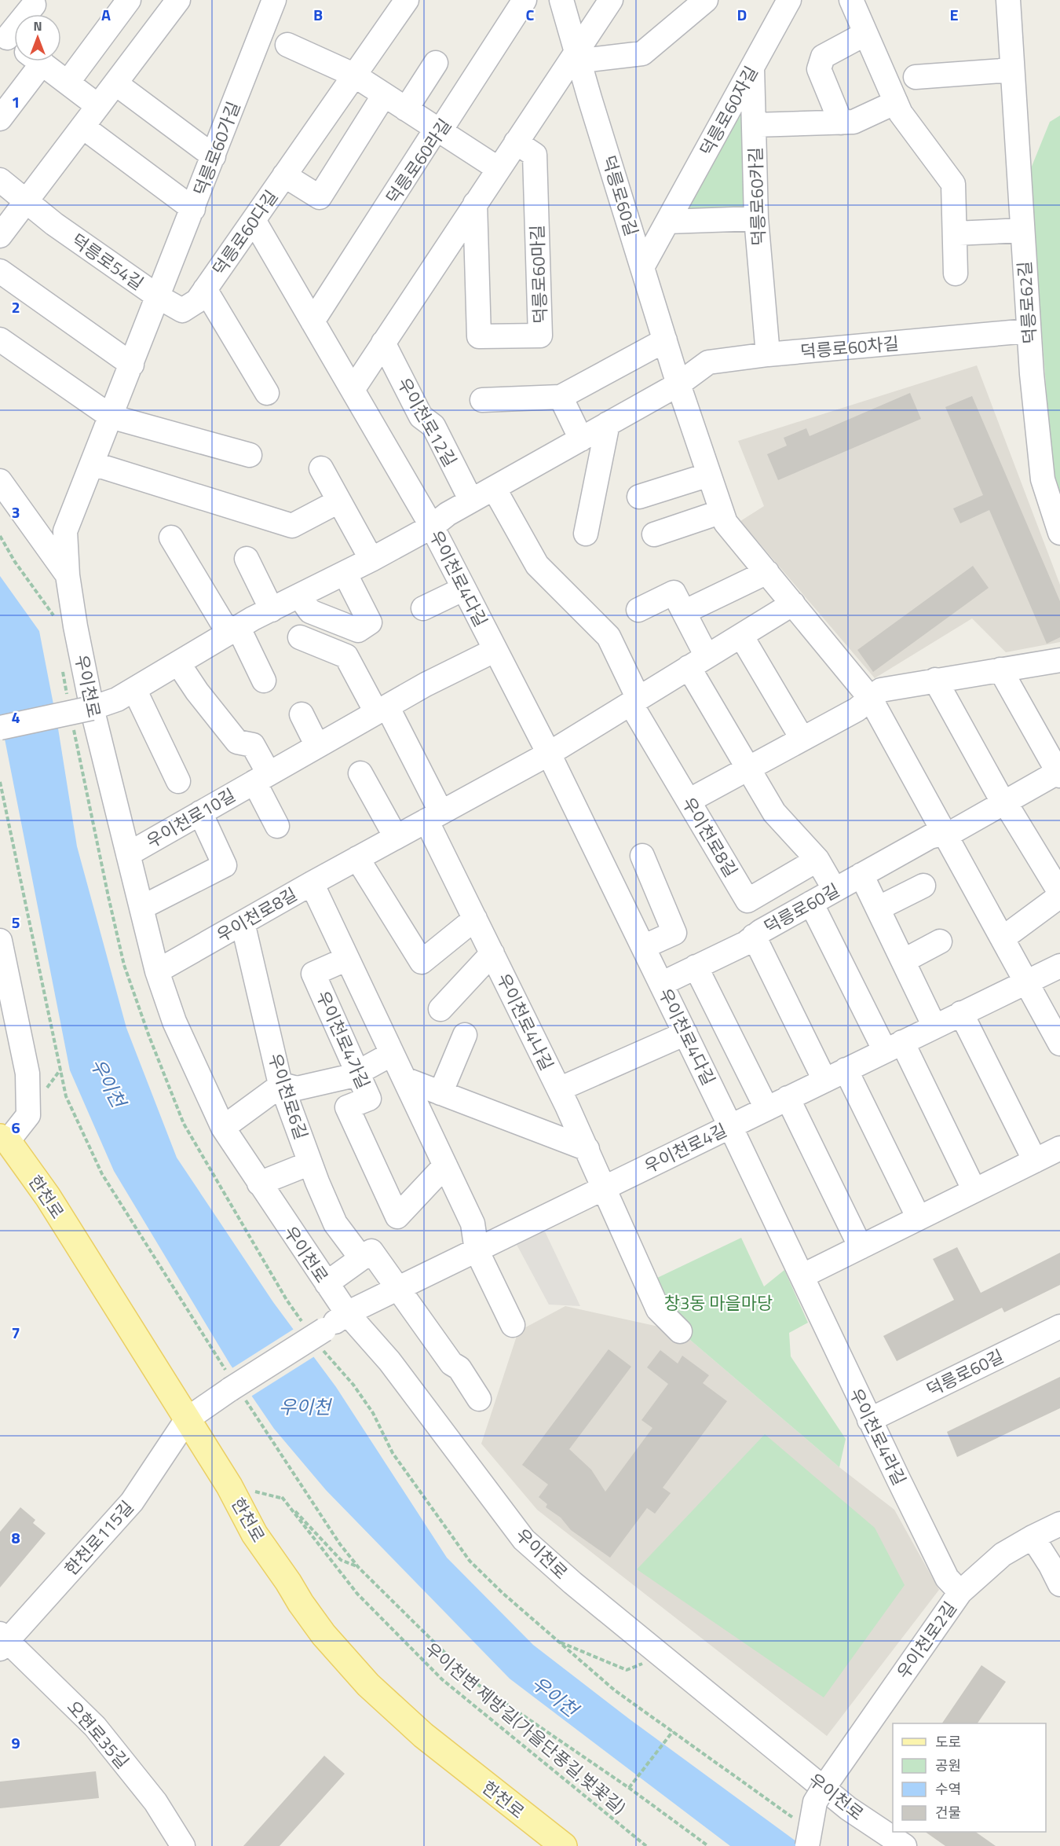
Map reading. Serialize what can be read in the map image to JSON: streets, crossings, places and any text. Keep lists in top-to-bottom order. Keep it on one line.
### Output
{"streets":{"main road":["한천로"],"street":["덕릉로60자길","덕릉로60가길","덕릉로60라길","덕릉로60길","덕릉로60카길","덕릉로60다길","덕릉로54길","덕릉로60마길","덕릉로62길","덕릉로60차길","우이천로12길","우이천로4다길","우이천로","우이천로10길","우이천로8길","우이천로4나길","우이천로4가길","우이천로6길","우이천로4길","우이천로4라길","한천로115길","우이천로2길","오현로35길"],"path":["우이천변 제방길(가을단풍길,벚꽃길)"]},"crossings":[["덕릉로60자길","덕릉로60길"],["덕릉로60가길","덕릉로60다길"],["덕릉로60가길","덕릉로54길"],["덕릉로60라길","우이천로4다길"],["덕릉로60길","덕릉로60차길"],["덕릉로60길","우이천로4다길"],["덕릉로60길","우이천로8길"],["덕릉로60길","우이천로4길"],["덕릉로60길","우이천로4라길"],["덕릉로60카길","덕릉로60차길"],["덕릉로60다길","덕릉로54길"],["덕릉로60다길","우이천로4다길"],["덕릉로54길","우이천로"],["덕릉로62길","덕릉로60차길"],["우이천로4다길","우이천로10길"],["우이천로4다길","우이천로8길"],["우이천로4다길","우이천로4나길"],["우이천로4다길","우이천로4길"],["우이천로4다길","우이천로4라길"],["우이천로","우이천로10길"],["우이천로","우이천로8길"],["우이천로","우이천로4길"],["우이천로","우이천로2길"],["우이천로8길","우이천로4나길"],["우이천로8길","우이천로6길"],["우이천로4나길","우이천로4길"],["우이천로4길","한천로"],["우이천로4길","우이천로4라길"],["우이천로4길","한천로115길"],["한천로","한천로115길"],["우이천로4라길","우이천로2길"],["한천로115길","오현로35길"]],"water":["우이천"],"parks":["창3동 마을마당"],"legend":["도로","공원","수역","건물"],"north":"top","grid":{"columns":["A","B","C","D","E"],"rows":["1","2","3","4","5","6","7","8","9"]}}
